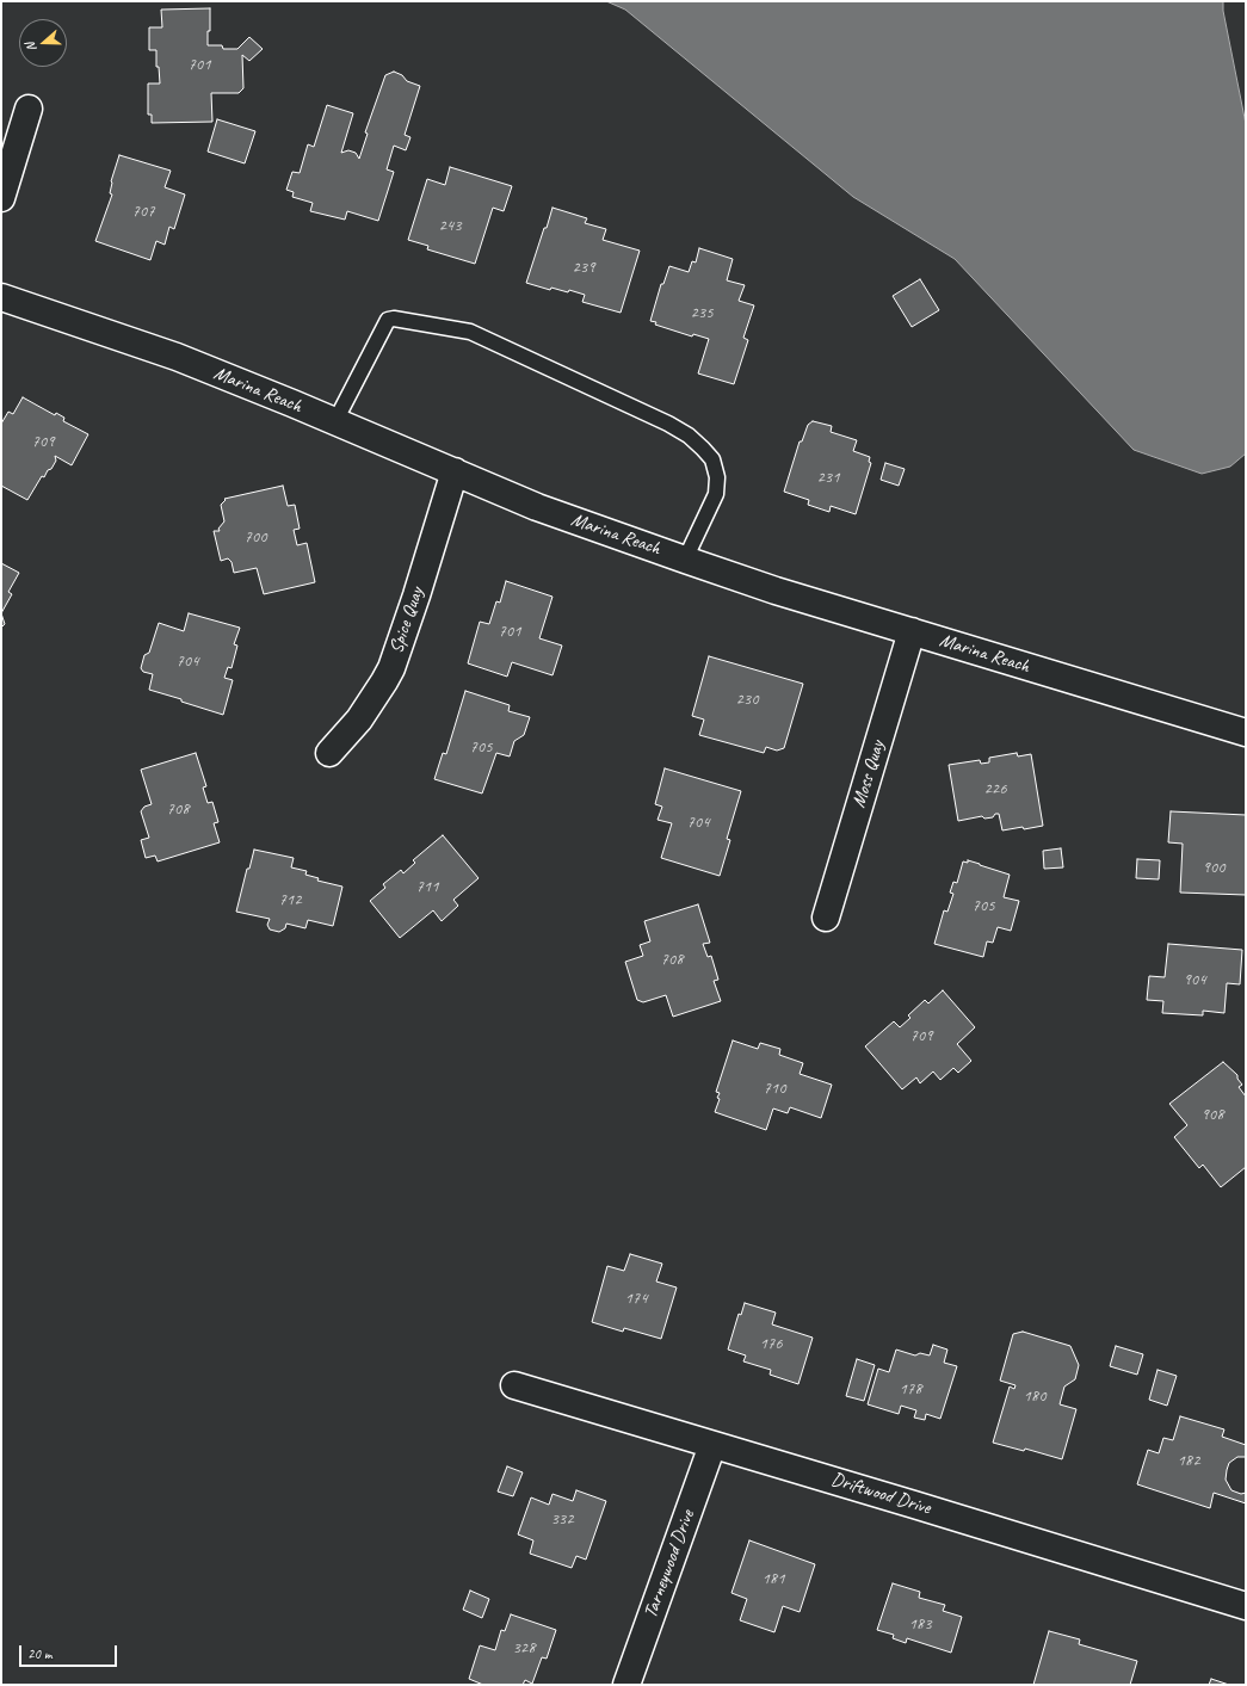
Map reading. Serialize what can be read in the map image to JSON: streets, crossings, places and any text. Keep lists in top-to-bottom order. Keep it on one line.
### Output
{"streets":{"street":["Marina Reach","Spice Quay","Moss Quay","Driftwood Drive","Tarneywood Drive"]},"crossings":[["Marina Reach","Spice Quay"],["Marina Reach","Moss Quay"],["Driftwood Drive","Tarneywood Drive"]],"house_numbers":["701","707","243","239","235","709","231","700","701","704","230","705","226","708","704","900","711","712","705","708","904","709","710","908","174","176","178","180","182","332","181","183","328"],"scale_bar":"20 m","north":"left"}
